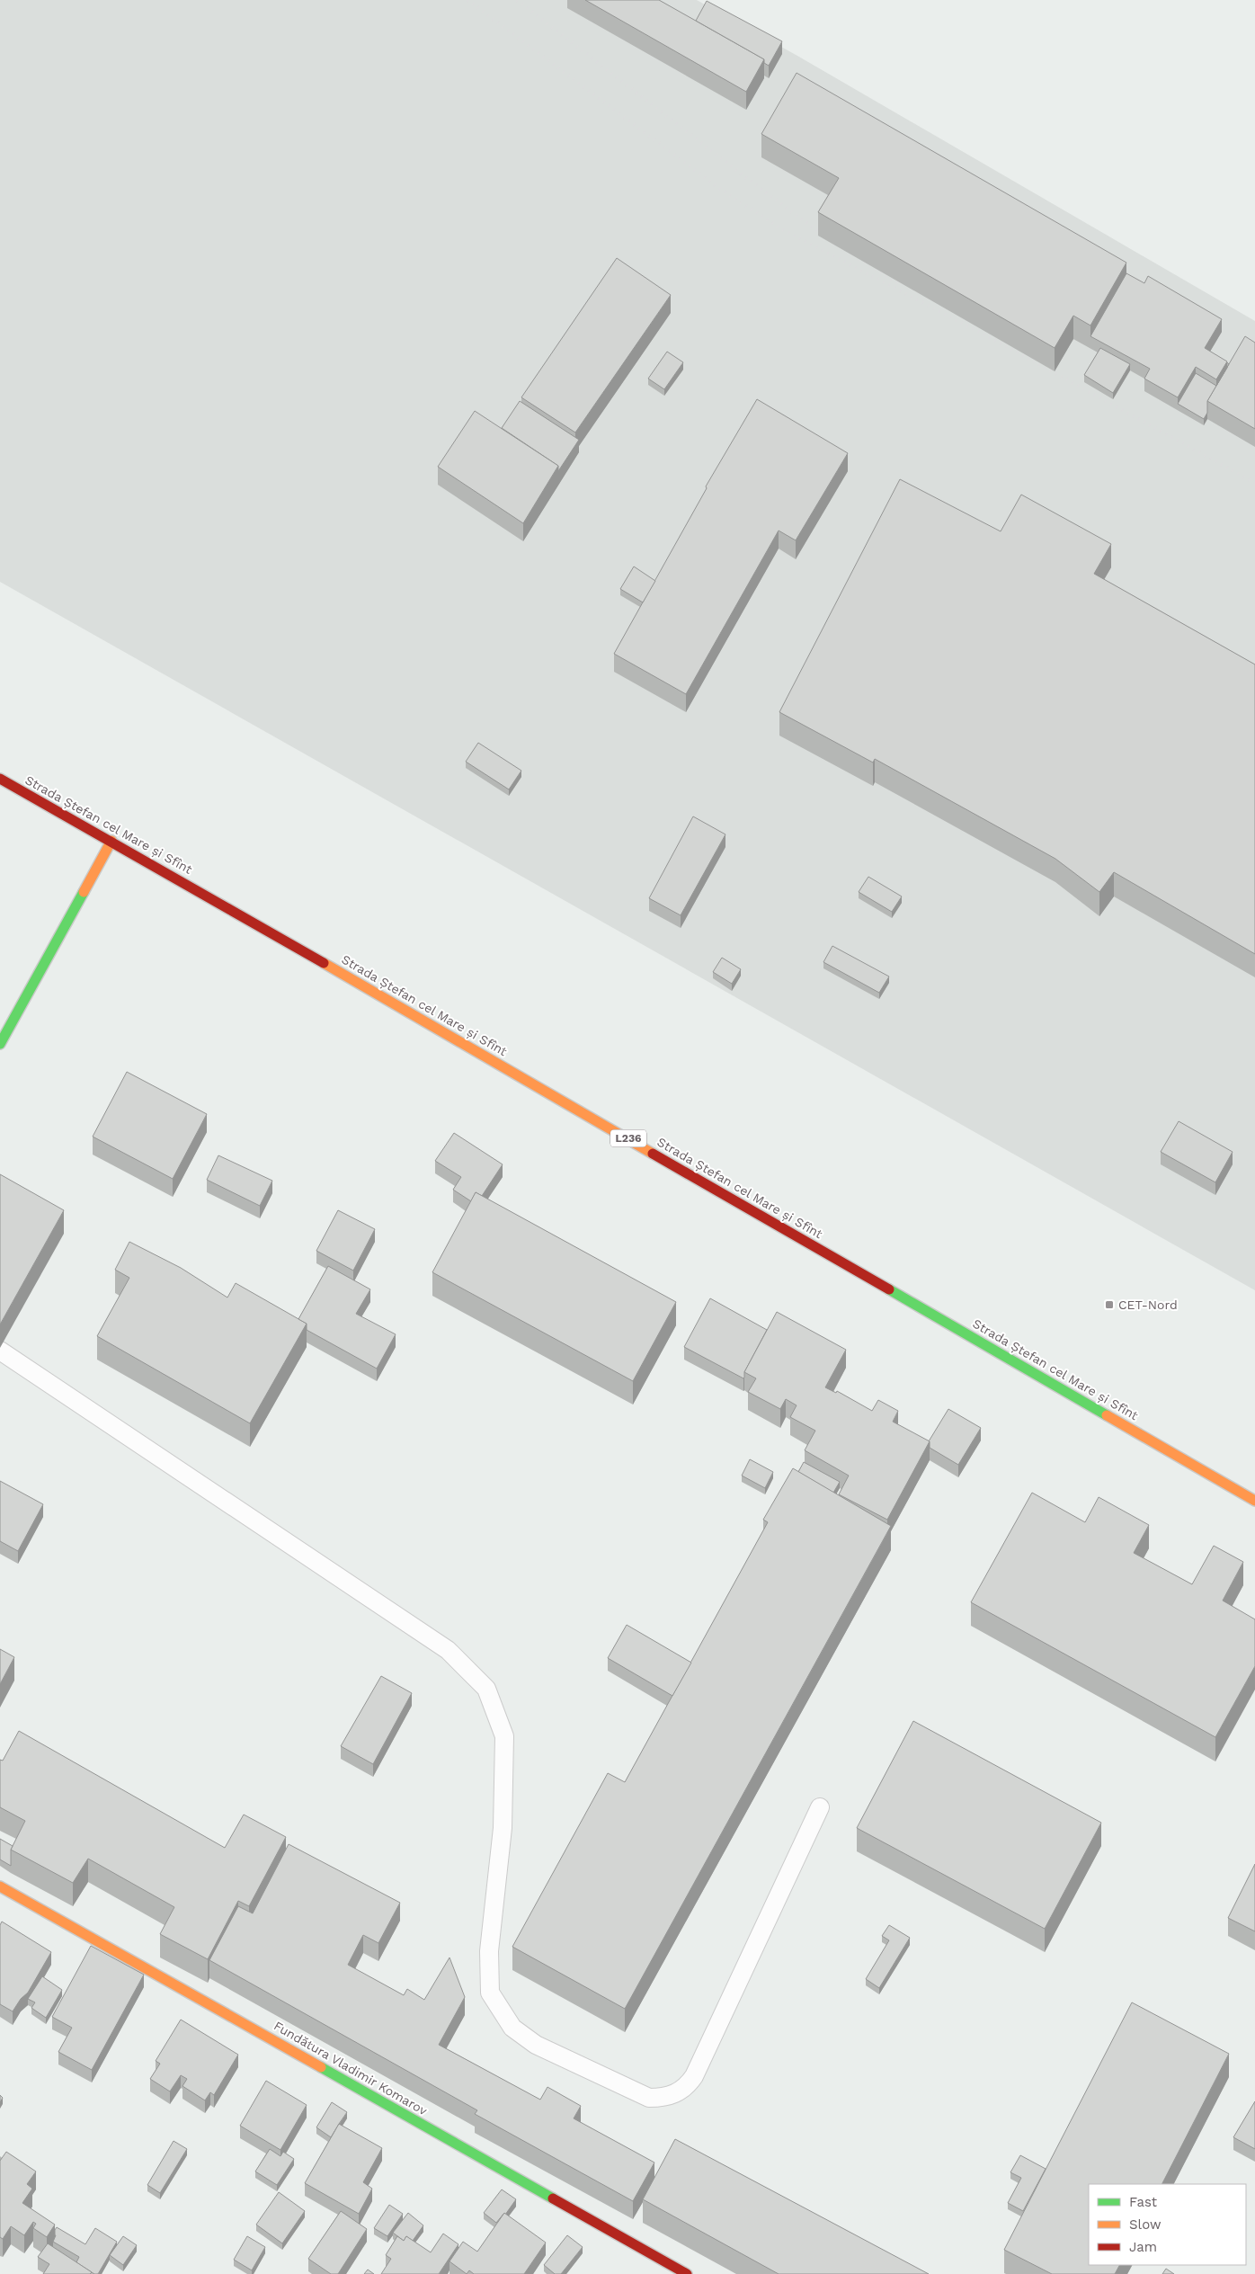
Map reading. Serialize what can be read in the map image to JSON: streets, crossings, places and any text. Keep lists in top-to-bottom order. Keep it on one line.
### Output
{"streets":{"main road":["Strada Ștefan cel Mare și Sfînt","L236","Fundătura Vladimir Komarov"]},"places":{"transit":["CET-Nord"]},"legend":["Fast","Slow","Jam"]}
